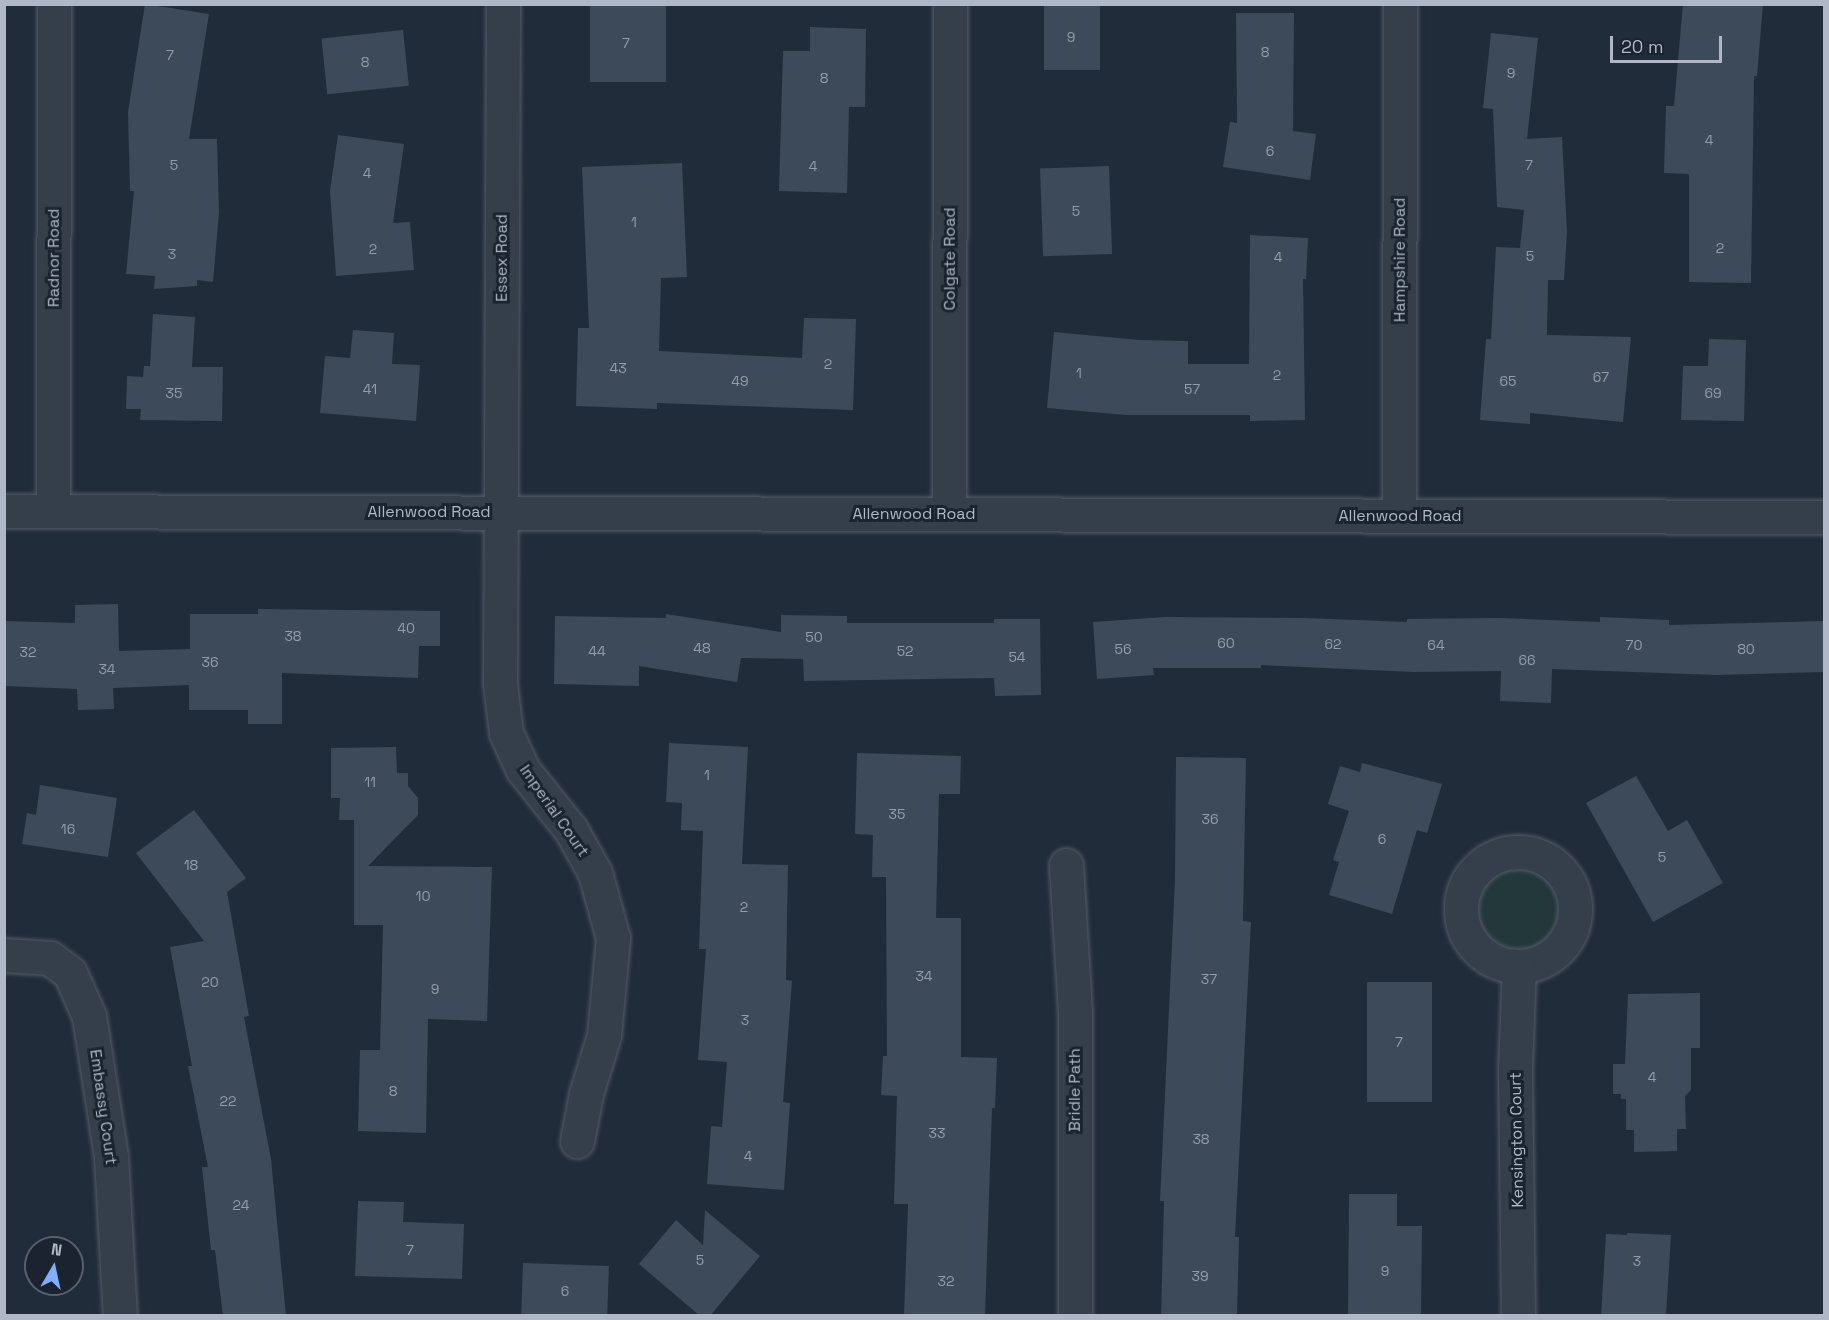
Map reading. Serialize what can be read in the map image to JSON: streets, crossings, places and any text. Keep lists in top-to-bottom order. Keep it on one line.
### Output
{"streets":{"street":["Radnor Road","Essex Road","Colgate Road","Hampshire Road","Allenwood Road","Imperial Court","Bridle Path","Embassy Court","Kensington Court"]},"crossings":[["Radnor Road","Allenwood Road"],["Essex Road","Allenwood Road"],["Essex Road","Imperial Court"],["Colgate Road","Allenwood Road"],["Hampshire Road","Allenwood Road"],["Allenwood Road","Imperial Court"]],"house_numbers":["9","7","8","7","8","9","8","4","6","5","7","4","4","5","1","2","2","3","5","4","2","43","1","2","67","49","65","41","57","35","69","40","38","50","60","62","64","70","48","56","80","44","52","32","54","66","36","34","1","11","35","36","16","6","5","18","10","2","34","37","20","9","3","7","4","8","22","33","38","4","24","7","5","3","9","39","32","6"],"scale_bar":"20 m","north":"top"}
